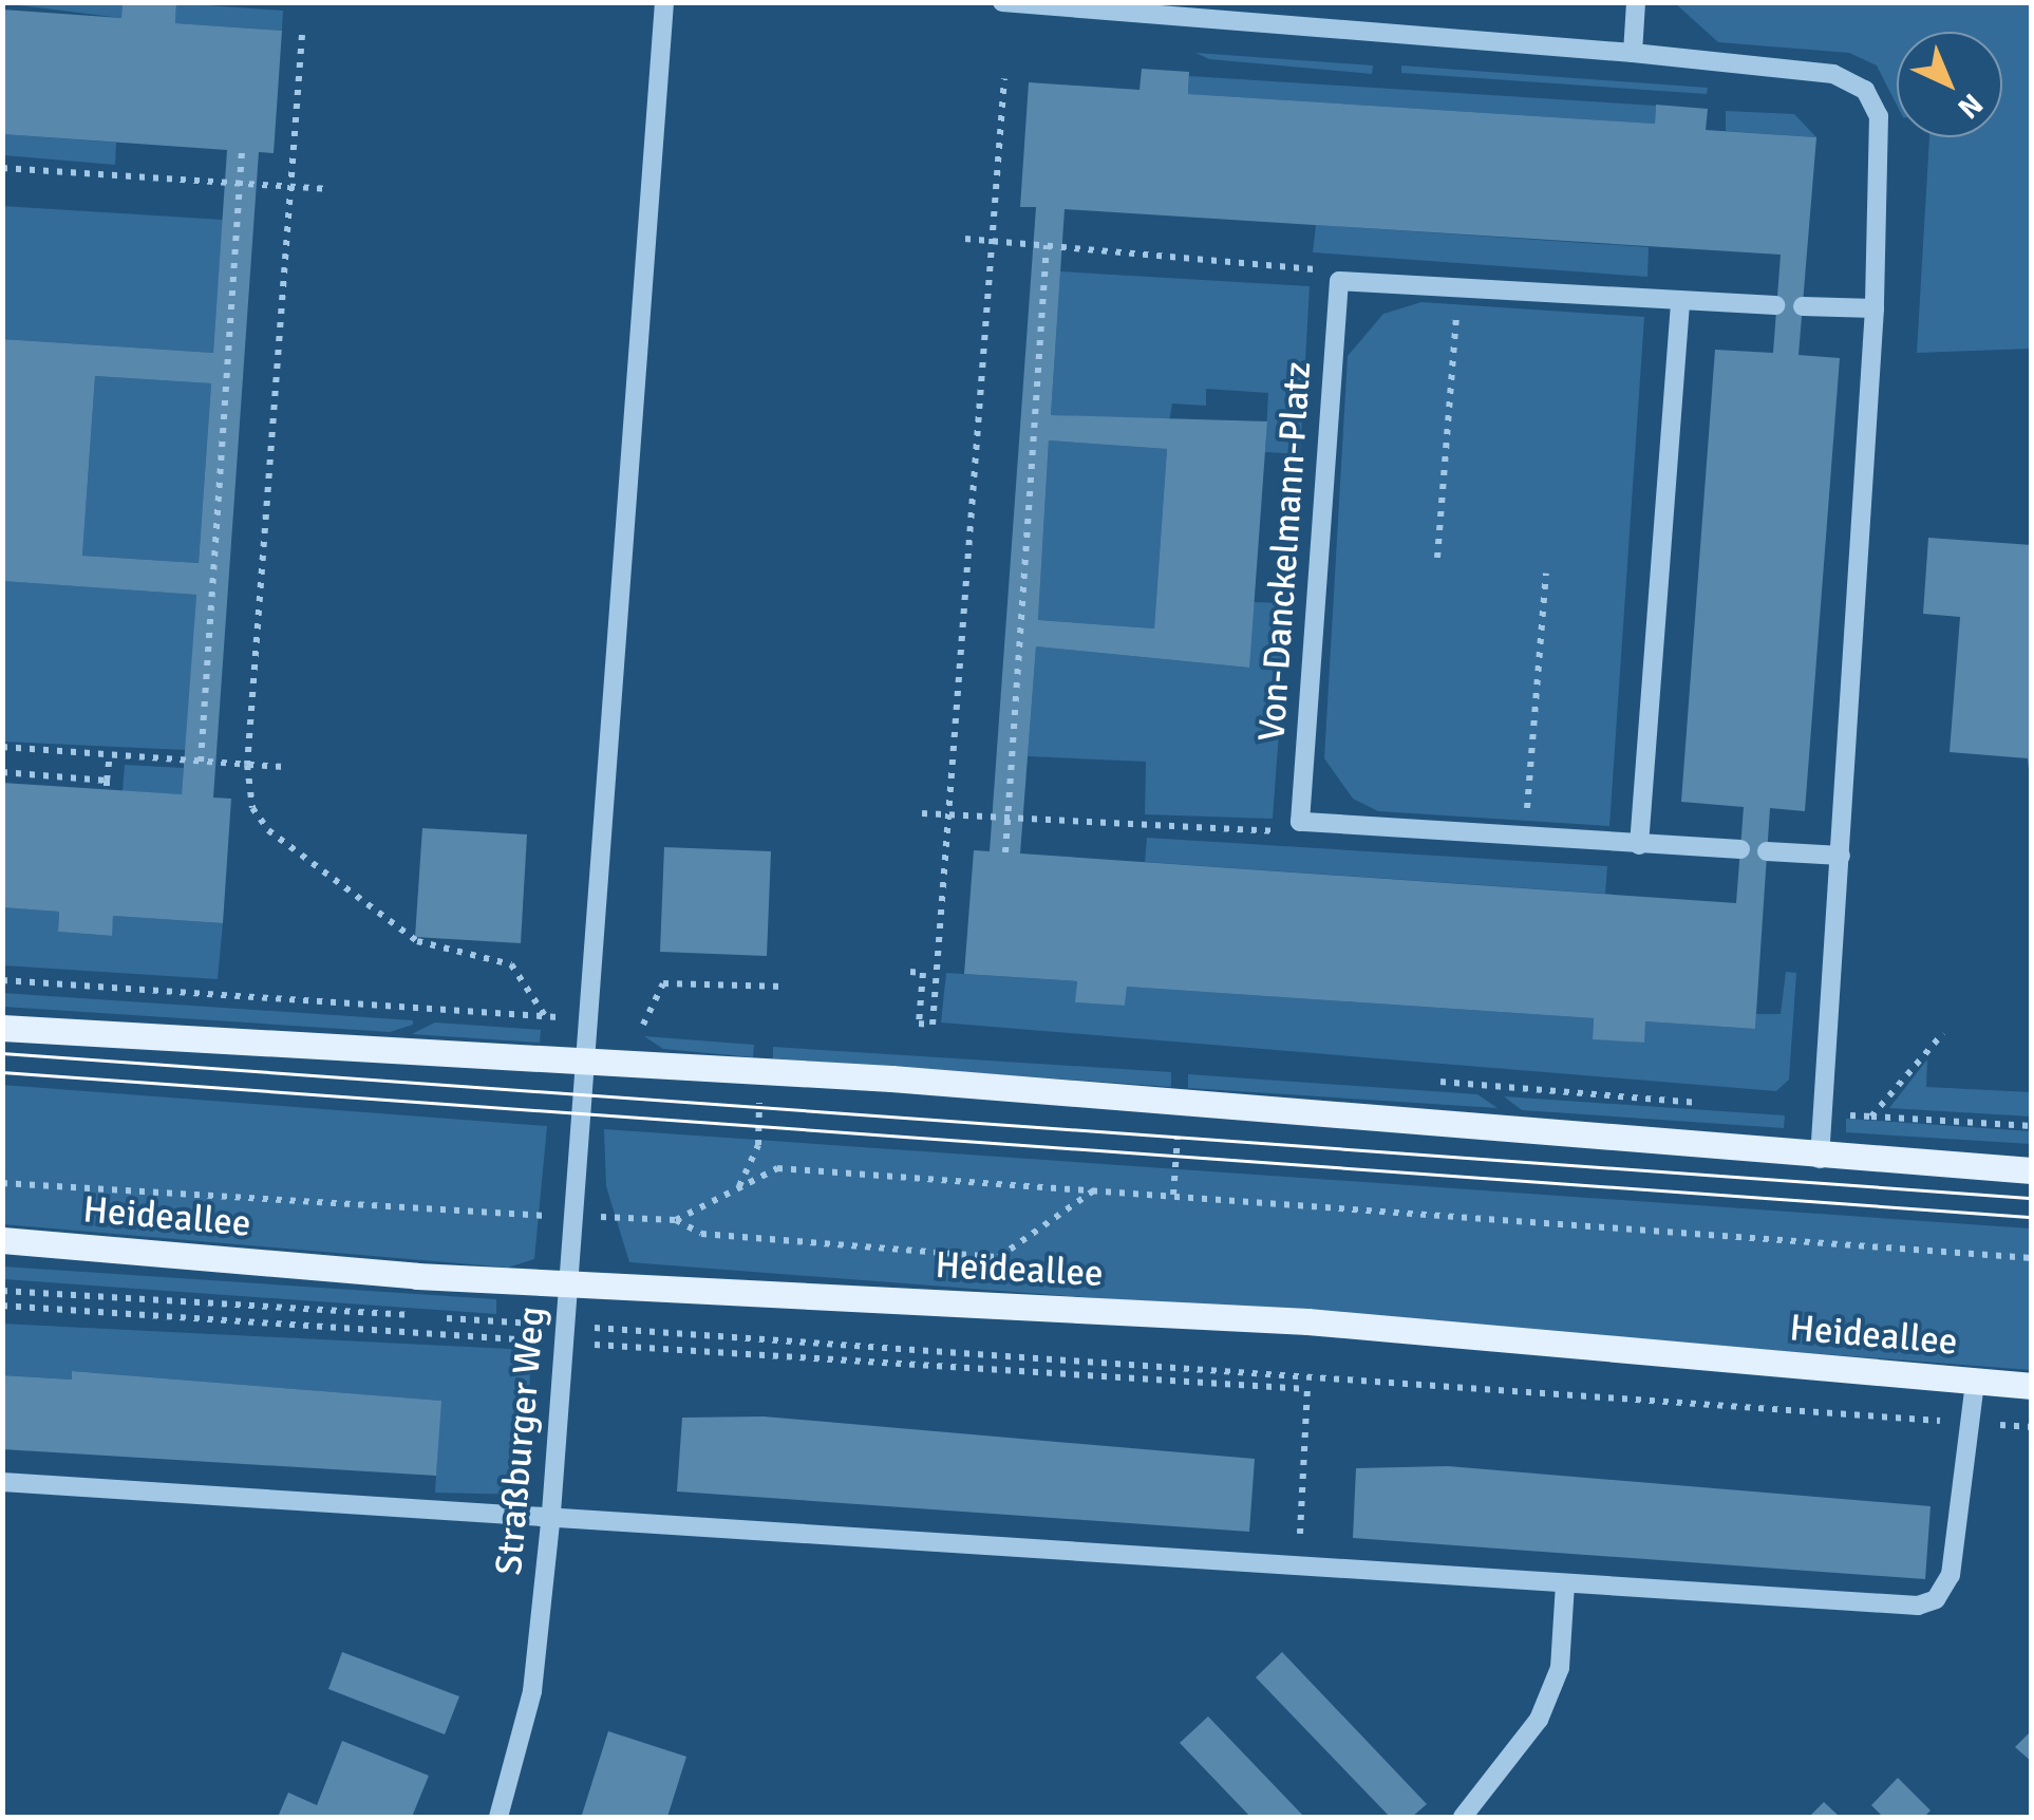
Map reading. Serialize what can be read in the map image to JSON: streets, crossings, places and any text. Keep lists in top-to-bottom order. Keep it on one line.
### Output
{"streets":{"main road":["Heideallee"],"street":["Von-Danckelmann-Platz","Straßburger Weg"]},"crossings":[["Heideallee","Straßburger Weg"]],"north":"bottom right"}
